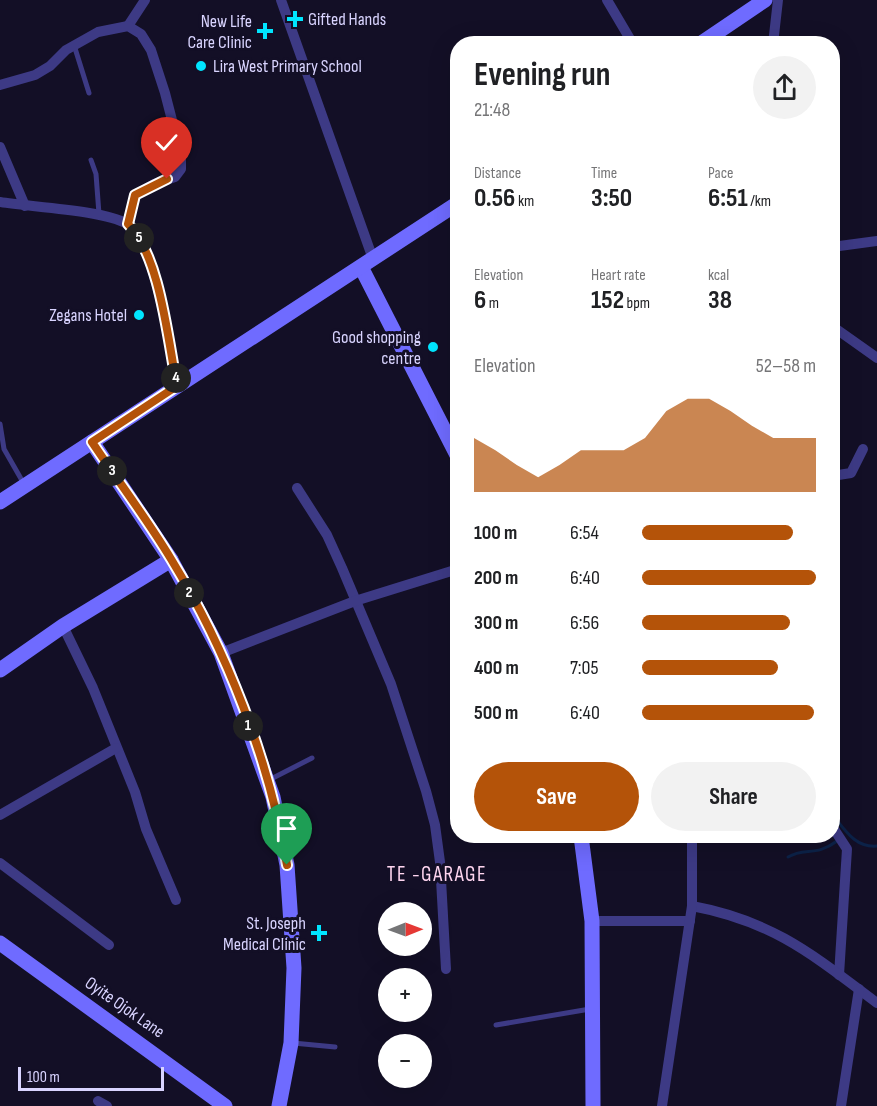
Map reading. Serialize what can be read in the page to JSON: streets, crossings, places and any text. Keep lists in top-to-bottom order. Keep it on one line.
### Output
{"streets":{"street":["Oyite Ojok Lane"]},"districts":["TE -GARAGE"],"places":{"health":["Gifted Hands","New Life Care Clinic","St. Joseph Medical Clinic"],"other":["Lira West Primary School","Zegans Hotel","Good shopping centre"]},"scale_bar":"100 m","north":"right","page":{"heading":["Evening run","21:48"],"stats":[["Distance","0.56 km"],["Time","3:50"],["Pace","6:51 /km"],["Elevation","6 m"],["Heart rate","152 bpm"],["kcal","38"]],"pins":["5","4","3","2","1"],"chart":["Elevation","52–58 m"],"list":[{"name":"100 m","note":"6:54"},{"name":"200 m","note":"6:40"},{"name":"300 m","note":"6:56"},{"name":"400 m","note":"7:05"},{"name":"500 m","note":"6:40"}],"buttons":["Save","Share"],"map_buttons":["+","−"],"scale":"100 m"}}
